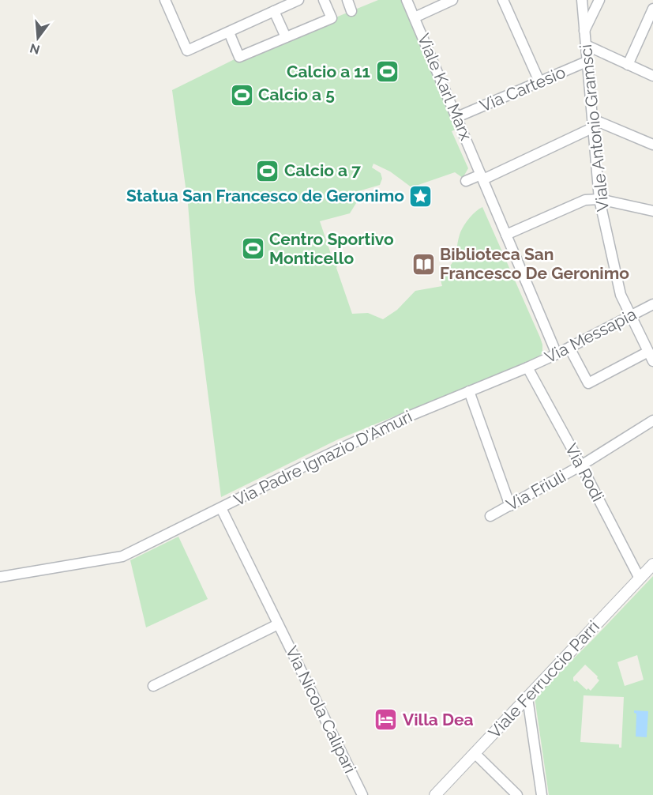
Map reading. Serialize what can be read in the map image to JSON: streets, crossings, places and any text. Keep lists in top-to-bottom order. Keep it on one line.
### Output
{"streets":{"street":["Viale Karl Marx","Via Cartesio","Viale Antonio Gramsci","Via Messapia","Via Padre Ignazio D'Amuri","Via Rodi","Via Friuli","Viale Ferruccio Parri","Via Nicola Calipari"]},"crossings":[["Viale Karl Marx","Via Cartesio"],["Viale Karl Marx","Via Messapia"],["Via Cartesio","Viale Antonio Gramsci"],["Viale Antonio Gramsci","Via Messapia"],["Via Messapia","Via Padre Ignazio D'Amuri"],["Via Messapia","Via Rodi"],["Via Padre Ignazio D'Amuri","Via Rodi"],["Via Padre Ignazio D'Amuri","Via Nicola Calipari"],["Via Rodi","Via Friuli"],["Via Rodi","Viale Ferruccio Parri"]],"places":{"sports":["Calcio a 11","Calcio a 5","Calcio a 7","Centro Sportivo Monticello"],"place":["Statua San Francesco de Geronimo"],"library":["Biblioteca San Francesco De Geronimo"],"hotel":["Villa Dea"]},"north":"bottom"}
